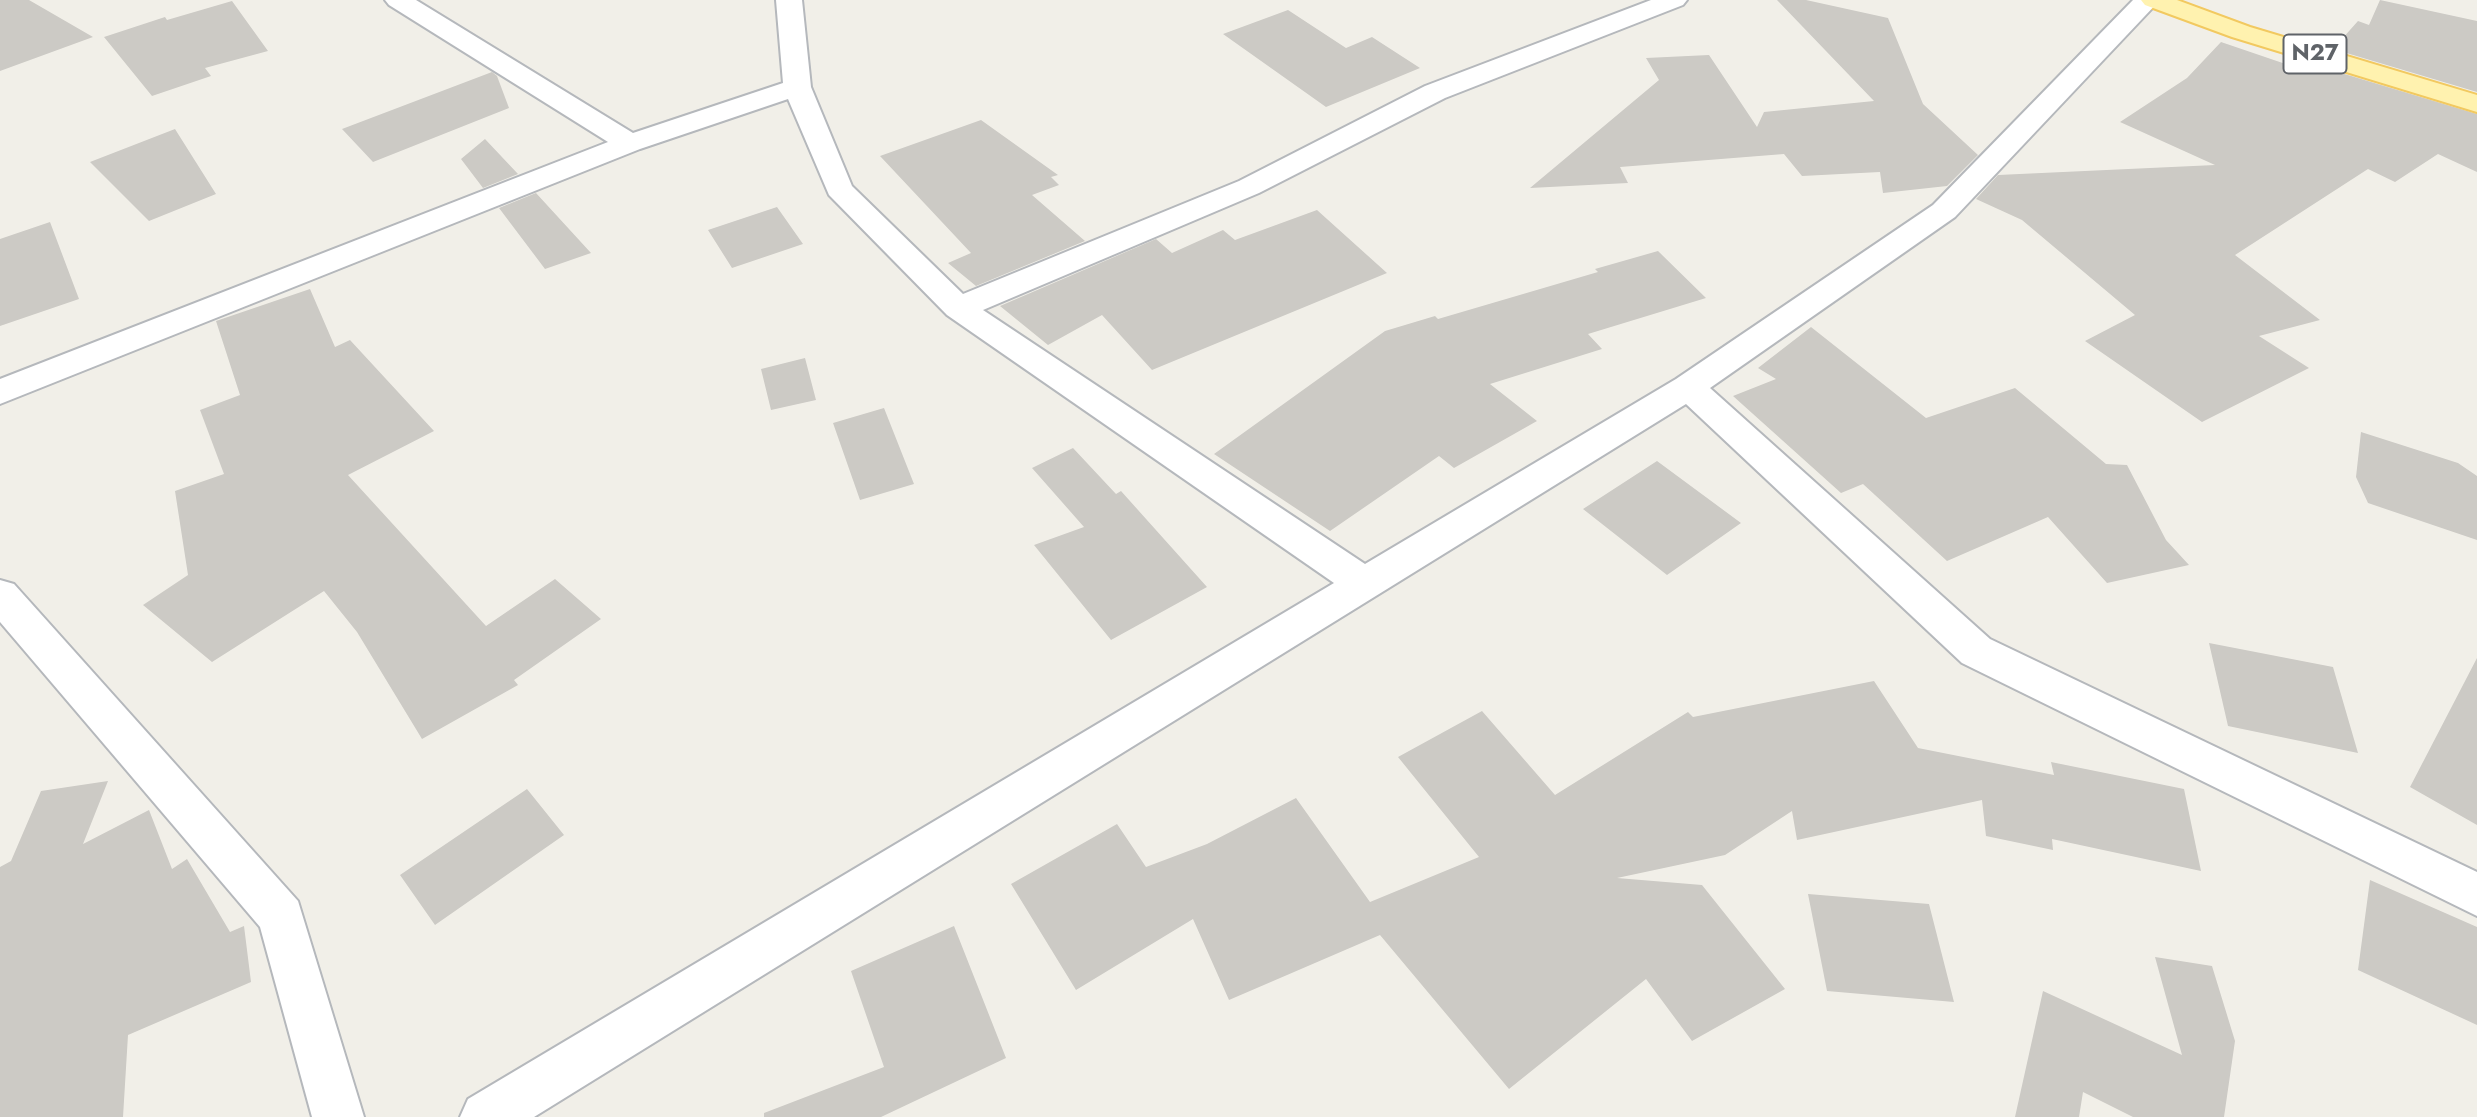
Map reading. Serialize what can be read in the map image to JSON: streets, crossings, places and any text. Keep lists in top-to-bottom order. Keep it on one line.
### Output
{"streets":{"main road":["N27"]}}
